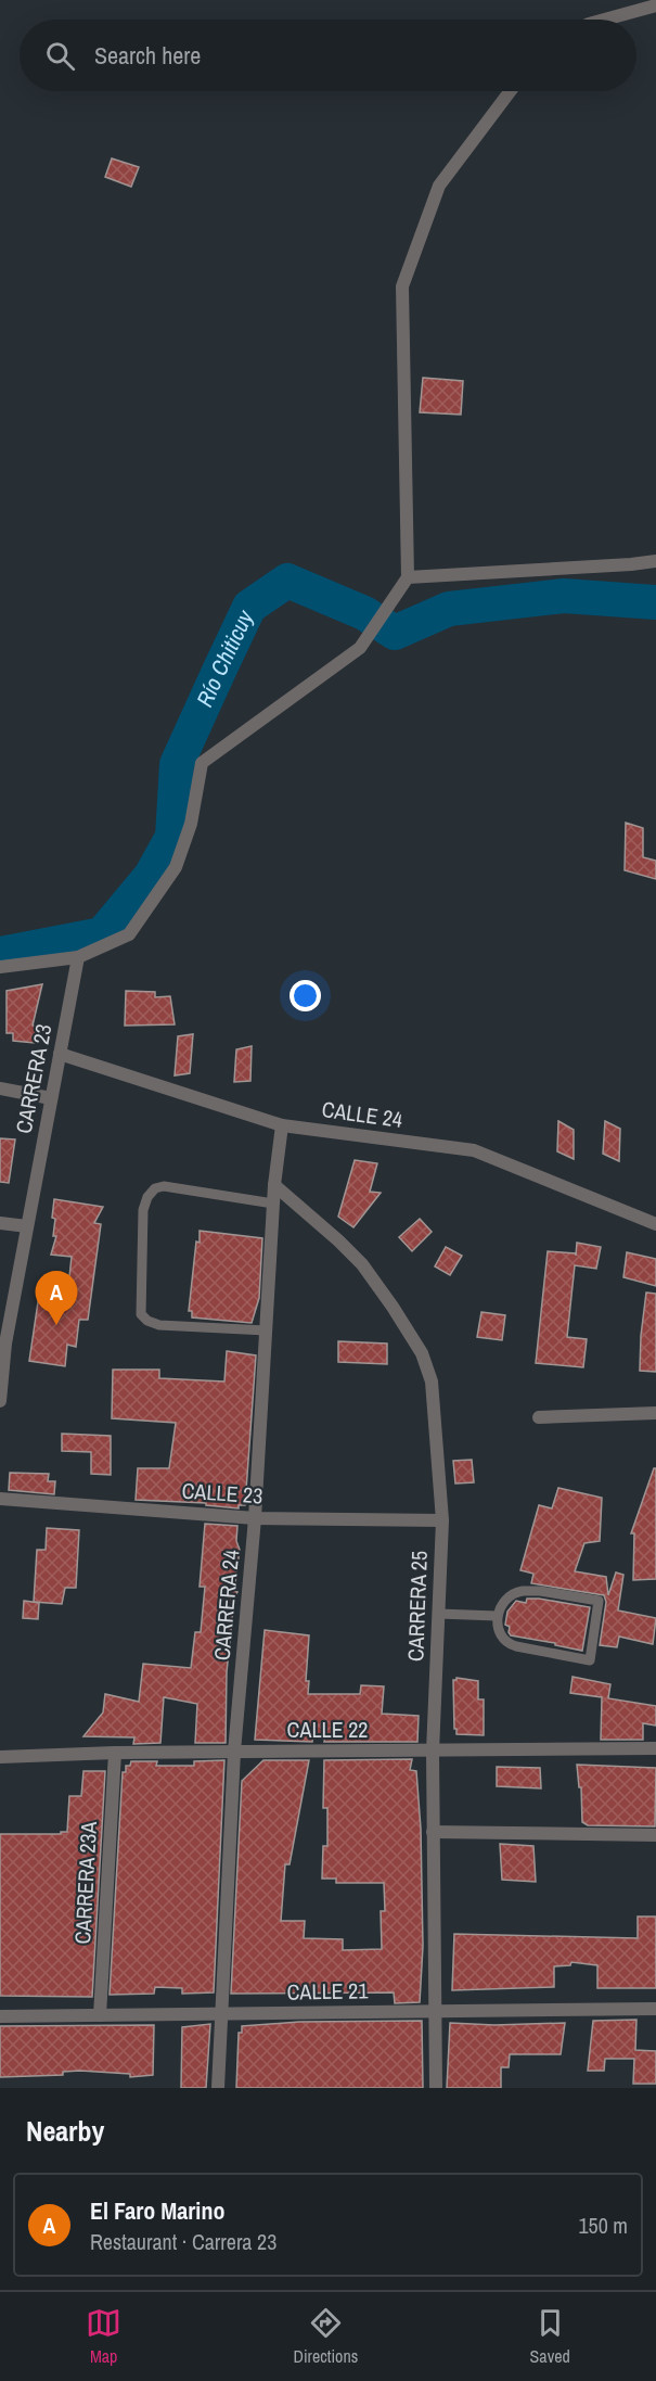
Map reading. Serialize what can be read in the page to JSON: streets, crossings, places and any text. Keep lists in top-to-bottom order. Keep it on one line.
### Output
{"streets":{"street":["CARRERA 23","CALLE 24","CALLE 23","CARRERA 24","CARRERA 25","CALLE 22","CARRERA 23A","CALLE 21"]},"crossings":[["CARRERA 23","CALLE 24"],["CALLE 24","CARRERA 24"],["CALLE 23","CARRERA 24"],["CALLE 23","CARRERA 25"],["CARRERA 24","CARRERA 25"],["CARRERA 24","CALLE 22"],["CARRERA 24","CALLE 21"],["CARRERA 25","CALLE 22"],["CARRERA 25","CALLE 21"],["CALLE 22","CARRERA 23A"],["CARRERA 23A","CALLE 21"]],"water":["Río Chiticuy"],"page":{"search":"Search here","pins":"A","heading":"Nearby","list":[{"mark":"A","name":"El Faro Marino","note":"Restaurant · Carrera 23","value":"150 m"}],"nav":["Map","Directions","Saved"]}}
